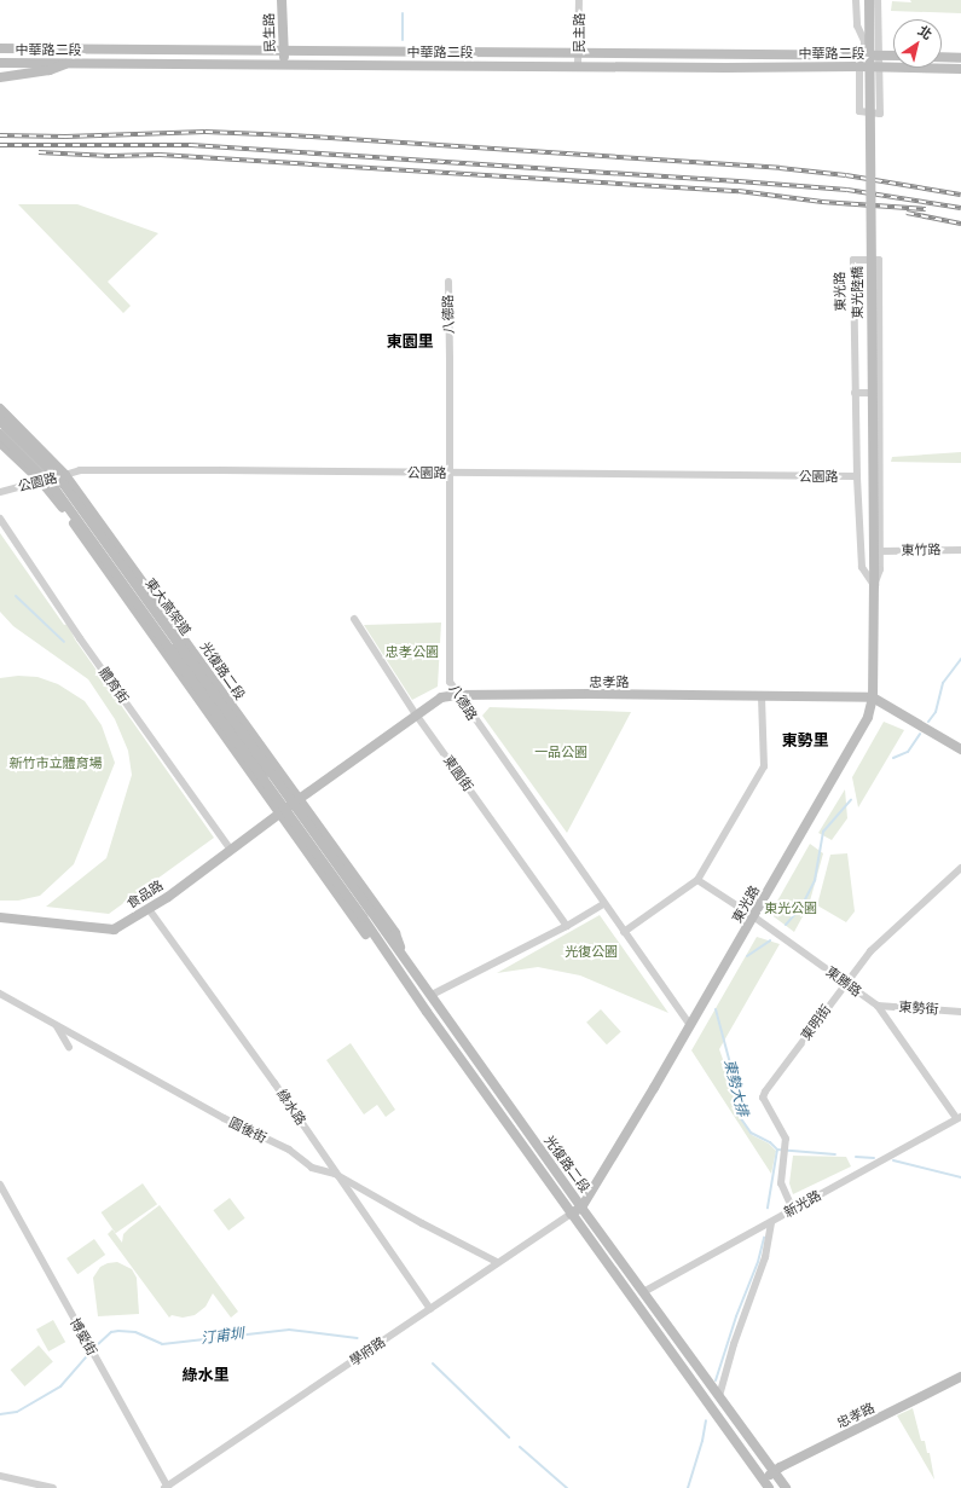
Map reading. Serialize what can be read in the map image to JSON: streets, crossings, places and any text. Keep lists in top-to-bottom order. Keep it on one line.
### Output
{"streets":{"street":["民生路","民主路","中華路二段","東光路","東光陸橋","八德路","公園路","東竹路","東大高架道","光復路二段","忠孝路","體育街","東園街","食品路","東勝路","東勢街","東明街","綠水路","園後街","新光路","博愛街","學府路"]},"crossings":[["民生路","中華路二段"],["民主路","中華路二段"],["東光路","東光陸橋"],["東光路","八德路"],["東光路","公園路"],["東光路","東竹路"],["東光路","光復路二段"],["東光路","忠孝路"],["東光路","東勝路"],["八德路","公園路"],["八德路","忠孝路"],["公園路","光復路二段"],["東大高架道","光復路二段"],["光復路二段","忠孝路"],["光復路二段","食品路"],["光復路二段","新光路"],["光復路二段","學府路"],["忠孝路","東園街"],["忠孝路","食品路"],["體育街","食品路"],["食品路","綠水路"],["東勝路","東勢街"],["東勝路","東明街"],["東勝路","新光路"],["東明街","新光路"],["綠水路","園後街"],["綠水路","學府路"],["園後街","學府路"],["博愛街","學府路"]],"districts":["東園里","東勢里","綠水里"],"water":["東勢大排","汀甫圳"],"parks":["忠孝公園","一品公園","新竹市立體育場","東光公園","光復公園"],"north":"top right"}
